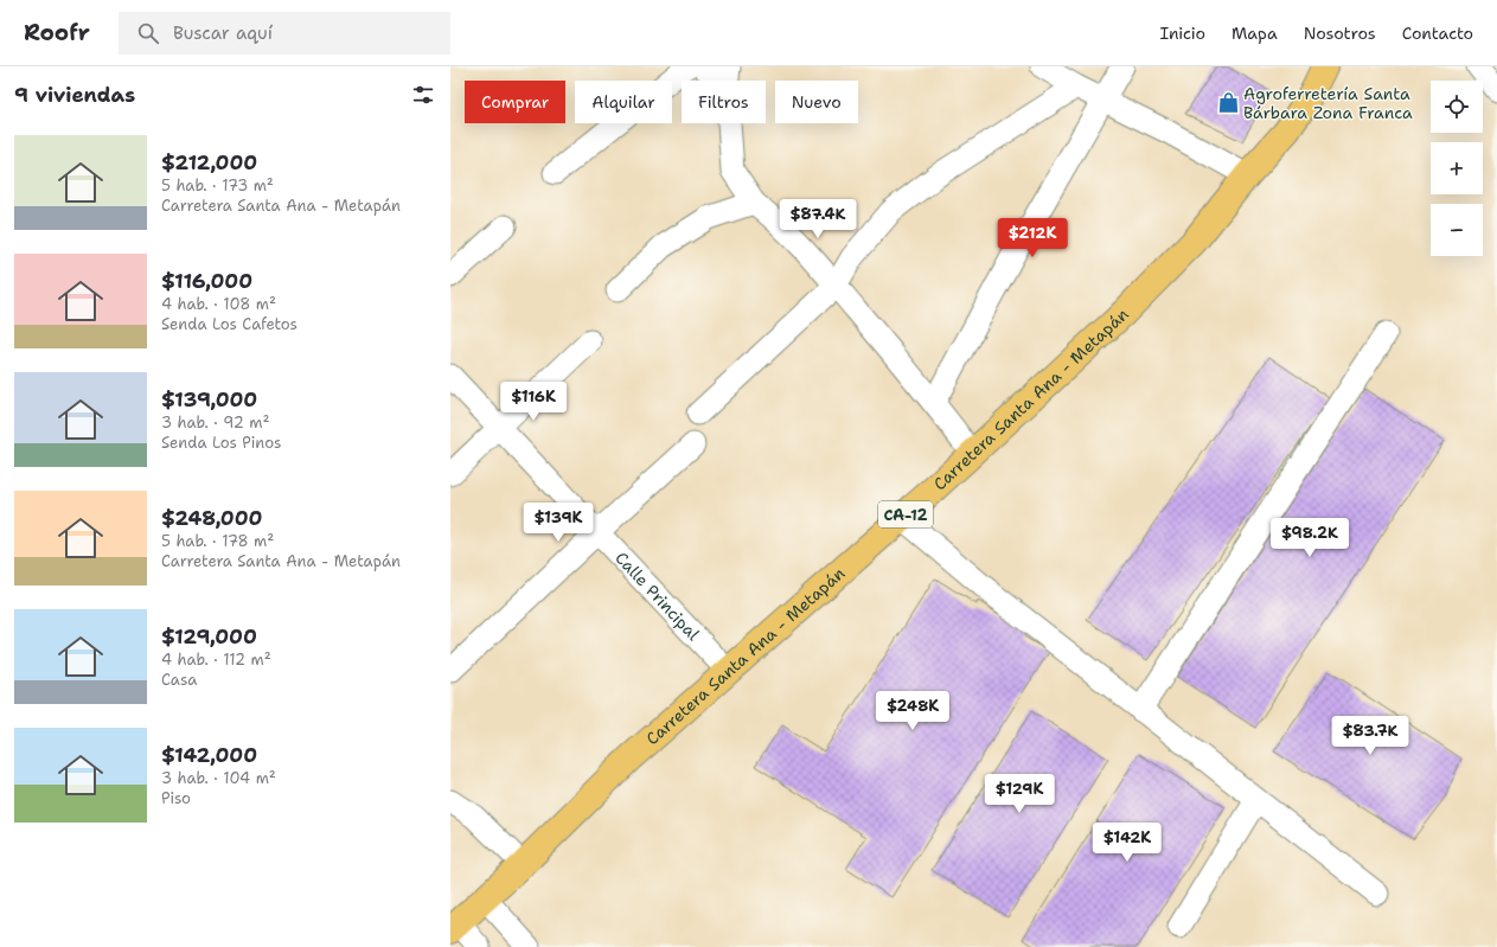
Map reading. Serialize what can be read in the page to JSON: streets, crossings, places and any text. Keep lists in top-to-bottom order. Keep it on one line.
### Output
{"streets":{"main road":["Carretera Santa Ana - Metapán","CA-12"],"street":["Calle Principal"]},"crossings":[["Carretera Santa Ana - Metapán","Calle Principal"]],"places":{"shop":["Agroferretería Santa Bárbara Zona Franca"]},"page":{"header":"Roofr","search":"Buscar aquí","nav":["Inicio","Mapa","Nosotros","Contacto"],"heading":"9 viviendas","map_buttons":["+","−"],"chip":["Comprar","Alquilar","Filtros","Nuevo"],"list":[{"name":"$212,000","note":"5 hab. · 173 m² · Carretera Santa Ana - Metapán"},{"name":"$116,000","note":"4 hab. · 108 m² · Senda Los Cafetos"},{"name":"$139,000","note":"3 hab. · 92 m² · Senda Los Pinos"},{"name":"$248,000","note":"5 hab. · 178 m² · Carretera Santa Ana - Metapán"},{"name":"$129,000","note":"4 hab. · 112 m² · Casa"},{"name":"$142,000","note":"3 hab. · 104 m² · Piso"}],"price":["$87.4K","$212K","$116K","$139K","$98.2K","$248K","$83.7K","$129K","$142K"]}}
